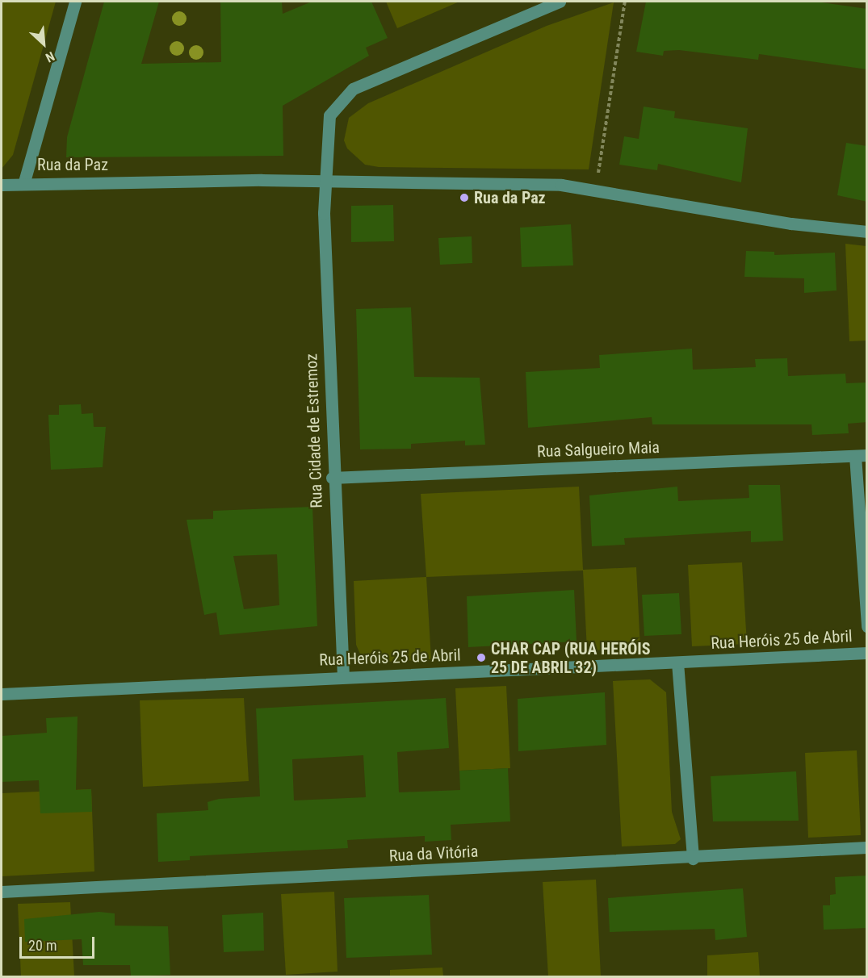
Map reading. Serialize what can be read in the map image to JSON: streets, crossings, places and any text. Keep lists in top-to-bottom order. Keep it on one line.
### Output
{"streets":{"street":["Rua da Paz","Rua Cidade de Estremoz","Rua Salgueiro Maia","Rua Heróis 25 de Abril","Rua da Vitória"]},"crossings":[["Rua da Paz","Rua Cidade de Estremoz"],["Rua Cidade de Estremoz","Rua Salgueiro Maia"],["Rua Cidade de Estremoz","Rua Heróis 25 de Abril"]],"places":["Rua da Paz","CHAR CAP (RUA HERÓIS 25 DE ABRIL 32)"],"scale_bar":"20 m","north":"bottom right"}
